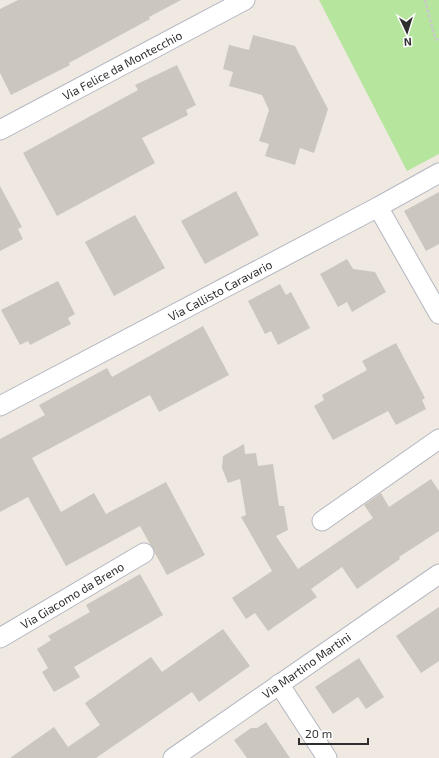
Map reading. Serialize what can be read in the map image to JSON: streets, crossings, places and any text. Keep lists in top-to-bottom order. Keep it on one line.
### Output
{"streets":{"street":["Via Felice da Montecchio","Via Callisto Caravario","Via Giacomo da Breno","Via Martino Martini"]},"scale_bar":"20 m","north":"bottom"}
